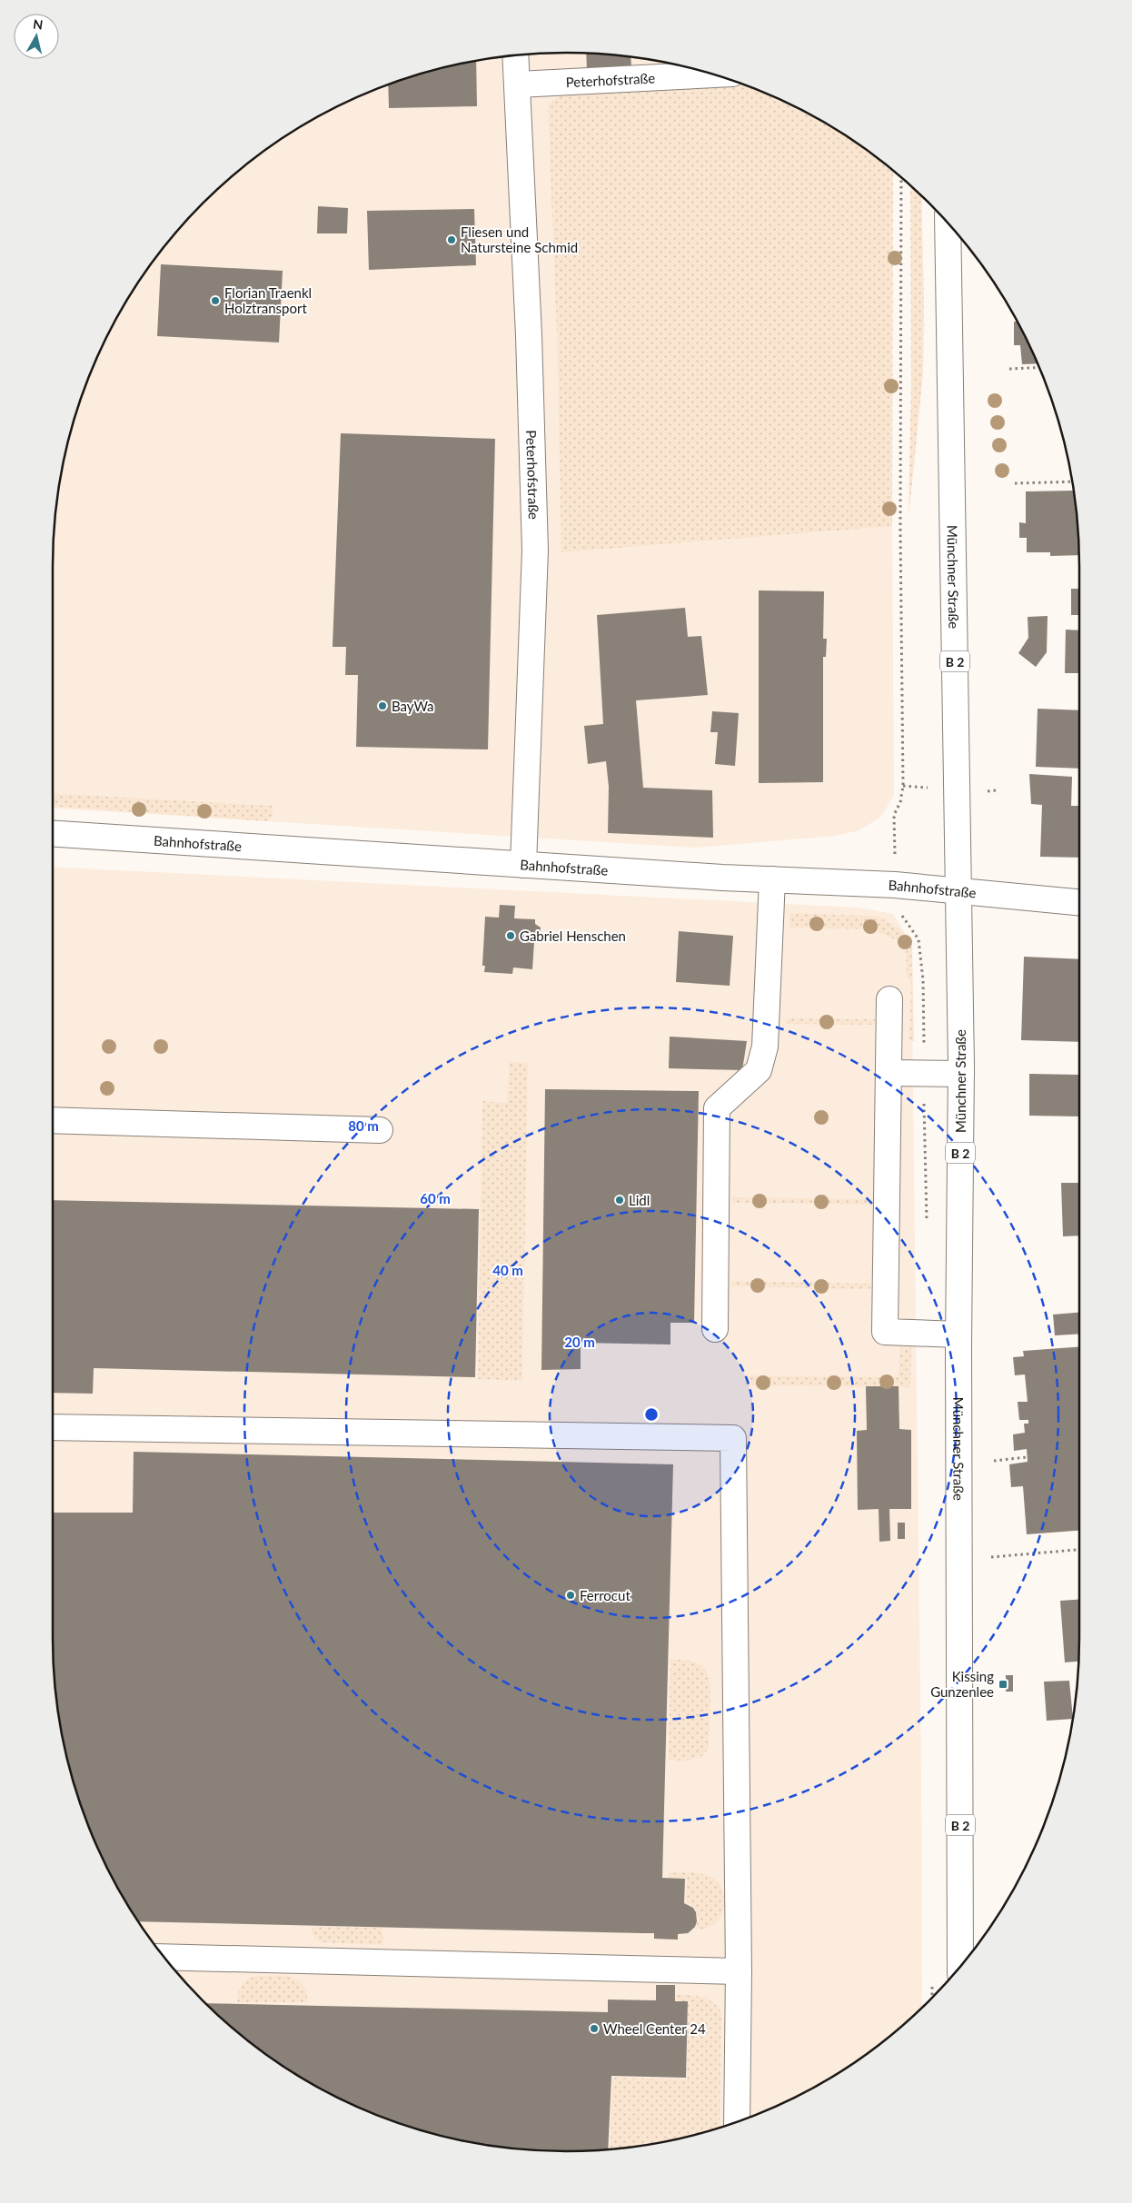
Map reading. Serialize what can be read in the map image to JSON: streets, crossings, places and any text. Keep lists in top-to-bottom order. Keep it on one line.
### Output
{"streets":{"street":["Peterhofstraße","Münchner Straße","B 2","Bahnhofstraße"]},"crossings":[["Peterhofstraße","Bahnhofstraße"],["Münchner Straße","Bahnhofstraße"]],"places":{"other":["Fliesen und Natursteine Schmid","Florian Traenkl Holztransport","BayWa","Gabriel Henschen","Lidl","Ferrocut","Wheel Center 24"],"transit":["Kissing Gunzenlee"]},"north":"top","rings":["80 m","60 m","40 m","20 m"]}
